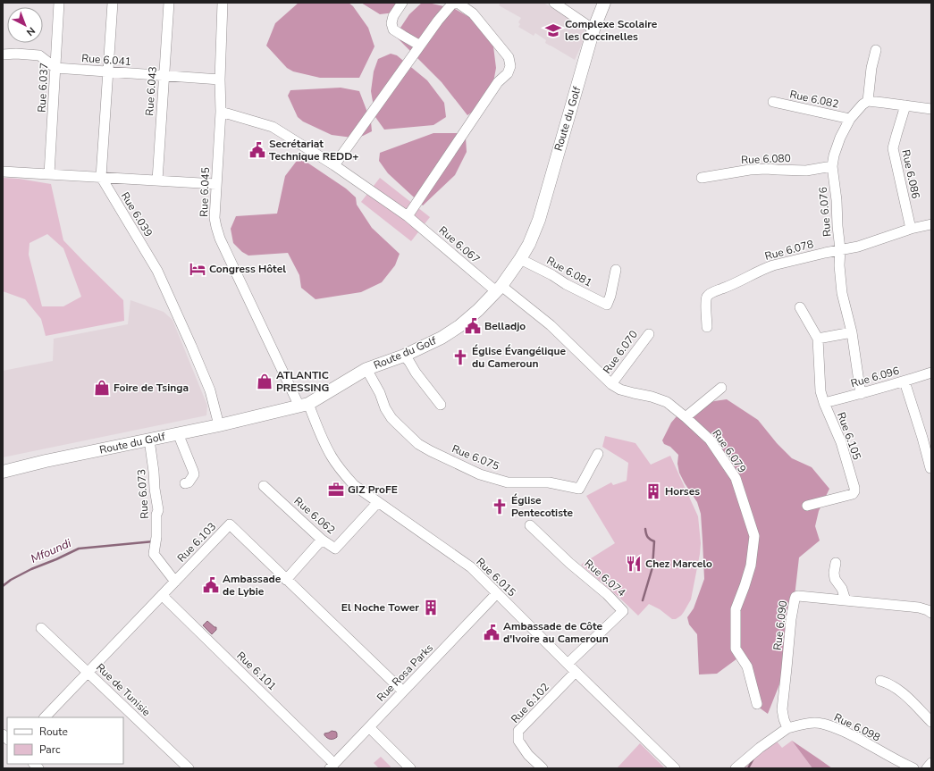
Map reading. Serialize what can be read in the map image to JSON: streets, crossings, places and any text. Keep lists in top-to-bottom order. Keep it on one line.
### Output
{"streets":{"main road":["Route du Golf"],"street":["Rue 6.041","Rue 6.037","Rue 6.043","Rue 6.082","Rue 6.080","Rue 6.086","Rue 6.045","Rue 6.076","Rue 6.039","Rue 6.067","Rue 6.078","Rue 6.081","Rue 6.070","Rue 6.096","Rue 6.105","Rue 6.079","Rue 6.075","Rue 6.073","Rue 6.062","Rue 6.103","Rue 6.015","Rue 6.074","Rue 6.090","Rue 6.101","Rue Rosa Parks","Rue de Tunisie","Rue 6.102","Rue 6.098"]},"crossings":[["Rue 6.041","Rue 6.037"],["Rue 6.041","Rue 6.043"],["Rue 6.041","Rue 6.045"],["Rue 6.082","Rue 6.076"],["Route du Golf","Rue 6.045"],["Route du Golf","Rue 6.039"],["Route du Golf","Rue 6.067"],["Route du Golf","Rue 6.081"],["Route du Golf","Rue 6.079"],["Route du Golf","Rue 6.075"],["Route du Golf","Rue 6.073"],["Route du Golf","Rue 6.015"],["Rue 6.080","Rue 6.076"],["Rue 6.086","Rue 6.078"],["Rue 6.045","Rue 6.067"],["Rue 6.045","Rue 6.015"],["Rue 6.076","Rue 6.078"],["Rue 6.076","Rue 6.096"],["Rue 6.067","Rue 6.079"],["Rue 6.070","Rue 6.079"],["Rue 6.096","Rue 6.105"],["Rue 6.073","Rue 6.103"],["Rue 6.062","Rue 6.015"],["Rue 6.103","Rue 6.101"],["Rue 6.103","Rue Rosa Parks"],["Rue 6.103","Rue de Tunisie"],["Rue 6.015","Rue 6.074"],["Rue 6.015","Rue Rosa Parks"],["Rue 6.015","Rue 6.102"],["Rue 6.090","Rue 6.098"],["Rue 6.101","Rue Rosa Parks"]],"water":["Mfoundi"],"places":{"school or university":["Complexe Scolaire les Coccinelles"],"public building":["Secrétariat Technique REDD+","Belladjo","Ambassade de Lybie","Ambassade de Côte d'Ivoire au Cameroun"],"hotel":["Congress Hôtel"],"church":["Église Évangélique du Cameroun","Église Pentecotiste"],"shop":["ATLANTIC PRESSING","Foire de Tsinga"],"office":["GIZ ProFE"],"building":["Horses","El Noche Tower"],"restaurant":["Chez Marcelo"]},"legend":["Route","Parc"],"north":"bottom right"}
